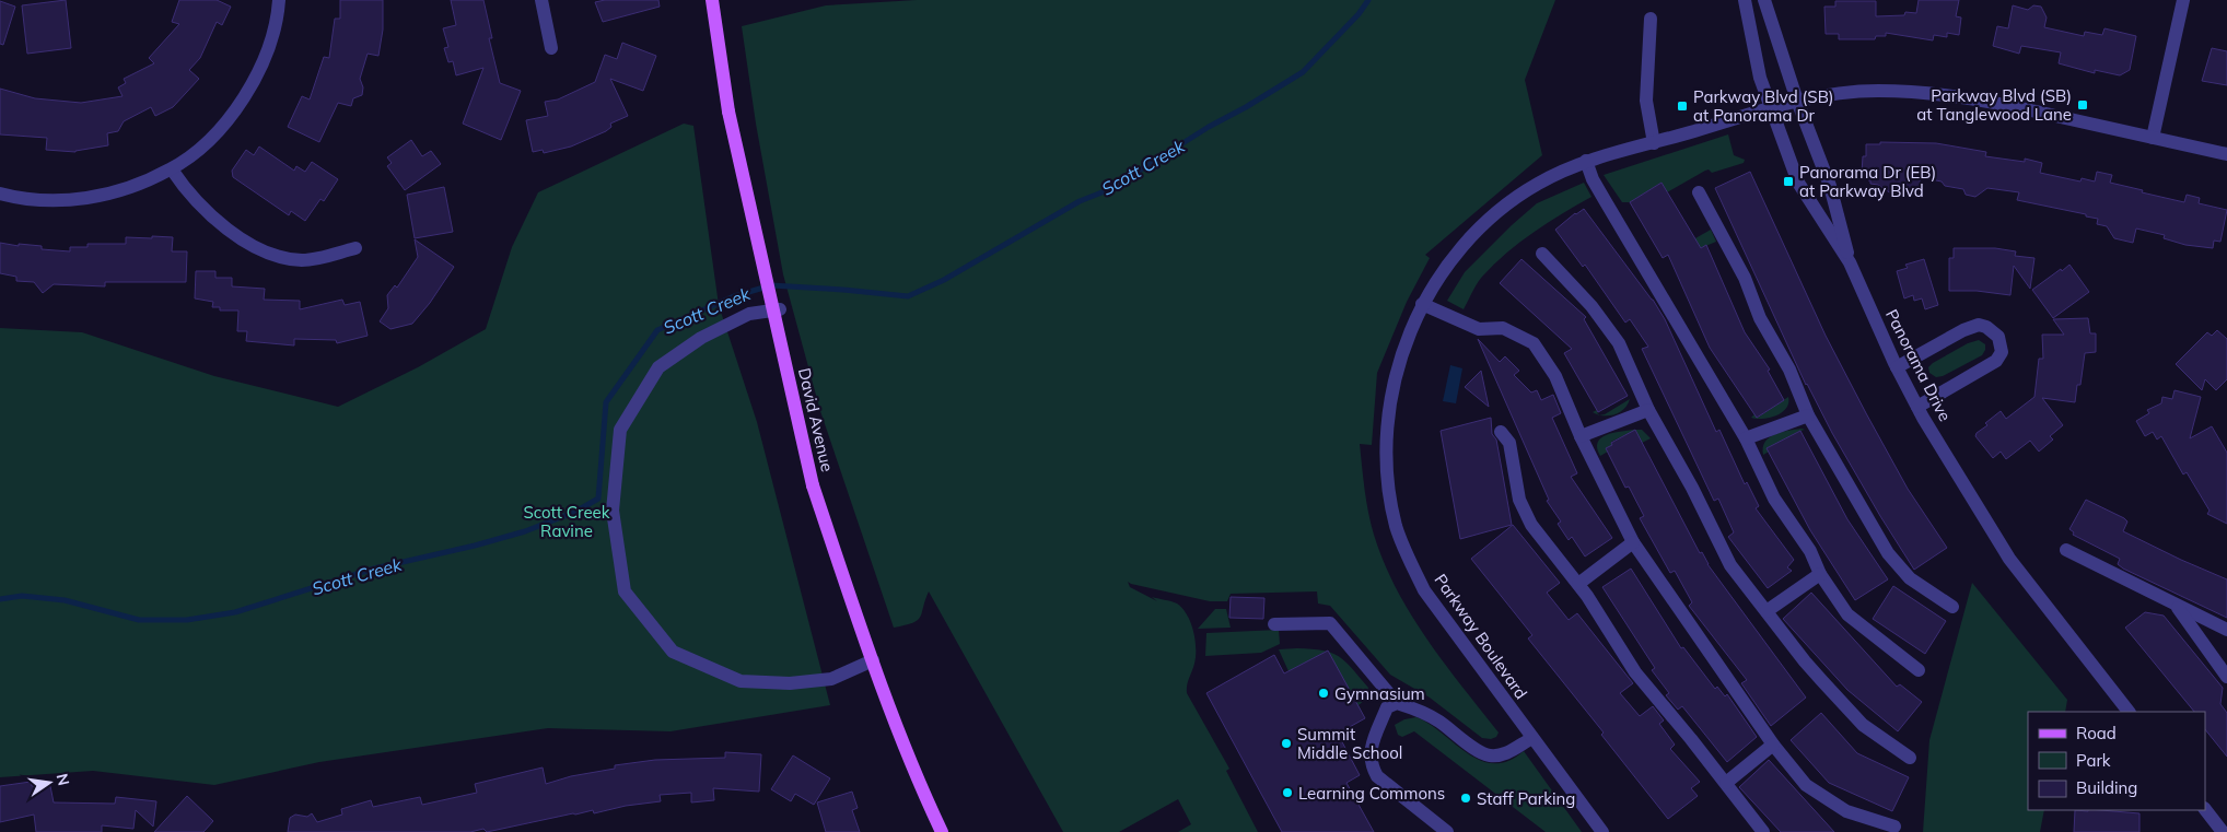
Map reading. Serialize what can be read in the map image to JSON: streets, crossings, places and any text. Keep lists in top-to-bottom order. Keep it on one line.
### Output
{"streets":{"main road":["David Avenue"],"street":["Panorama Drive","Parkway Boulevard"]},"crossings":[["Panorama Drive","Parkway Boulevard"]],"water":["Scott Creek"],"parks":["Scott Creek Ravine"],"places":{"transit":["Parkway Blvd (SB) at Tanglewood Lane","Parkway Blvd (SB) at Panorama Dr","Panorama Dr (EB) at Parkway Blvd"],"other":["Gymnasium","Summit Middle School","Learning Commons","Staff Parking"]},"legend":["Road","Park","Building"],"north":"right"}
